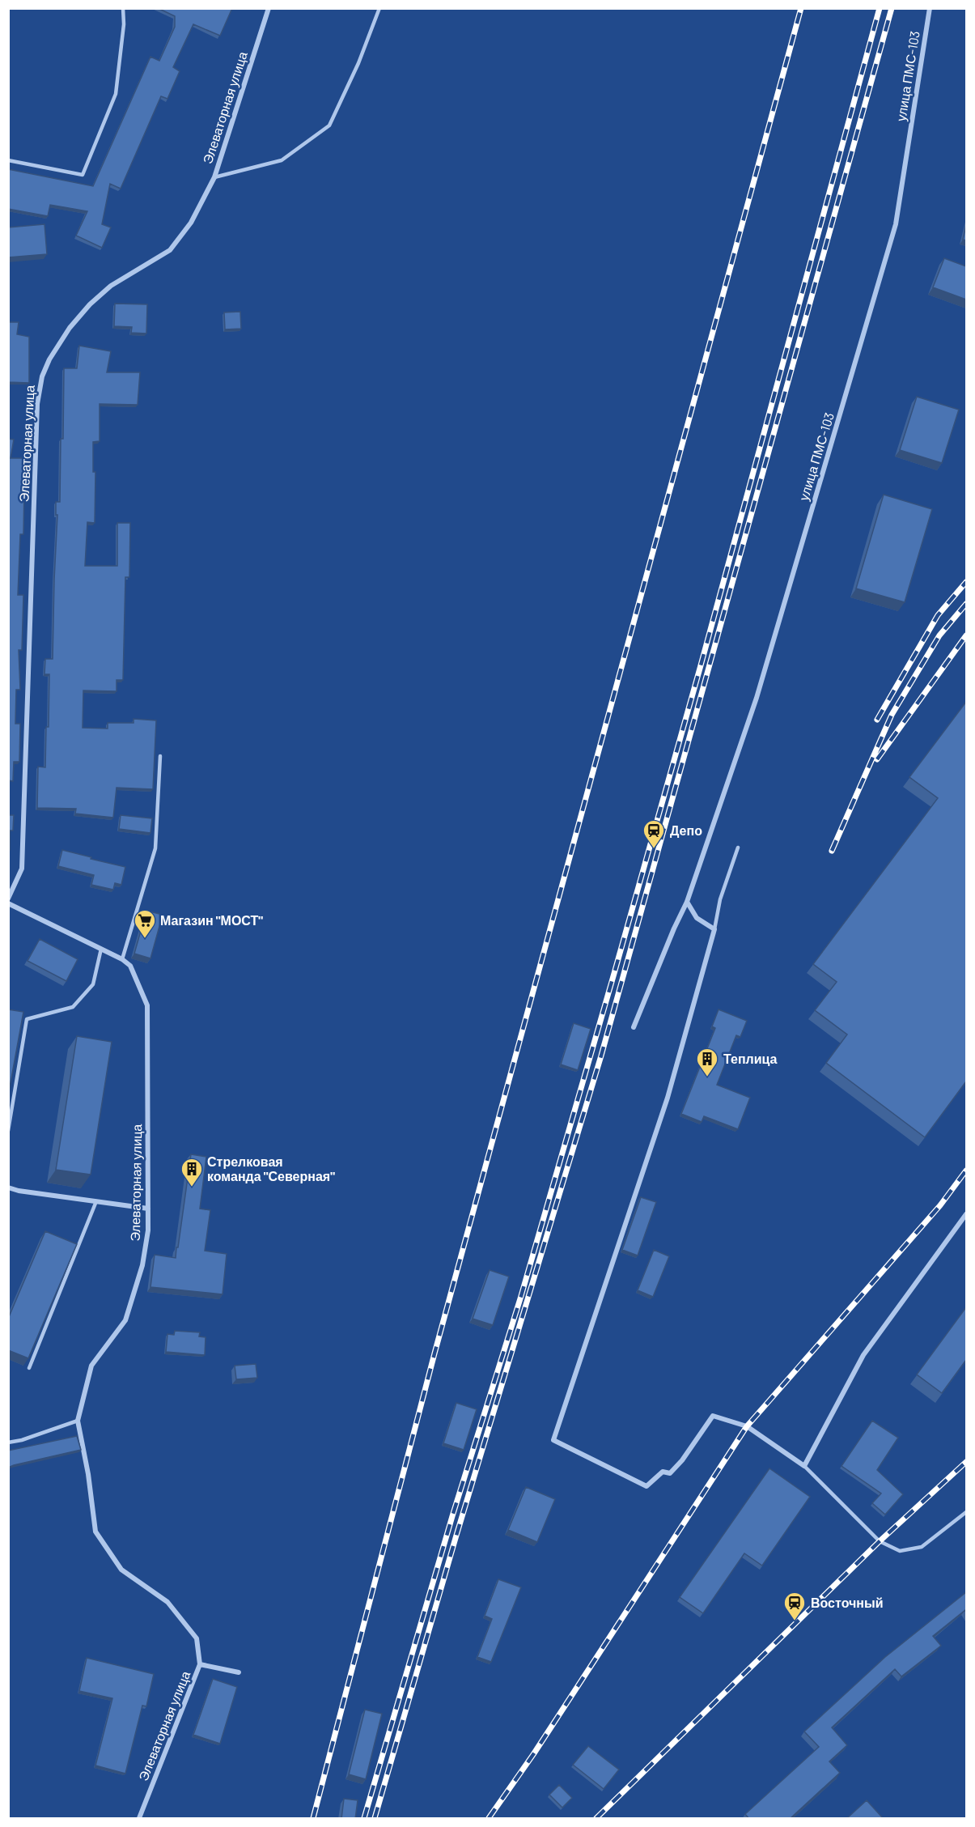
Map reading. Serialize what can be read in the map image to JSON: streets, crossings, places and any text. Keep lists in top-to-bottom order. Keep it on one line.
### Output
{"streets":{"street":["улица ПМС-103","Элеваторная улица"]},"places":{"station":["Депо","Восточный"],"supermarket":["Магазин \"МОСТ\""],"building":["Теплица","Стрелковая команда \"Северная\""]}}
